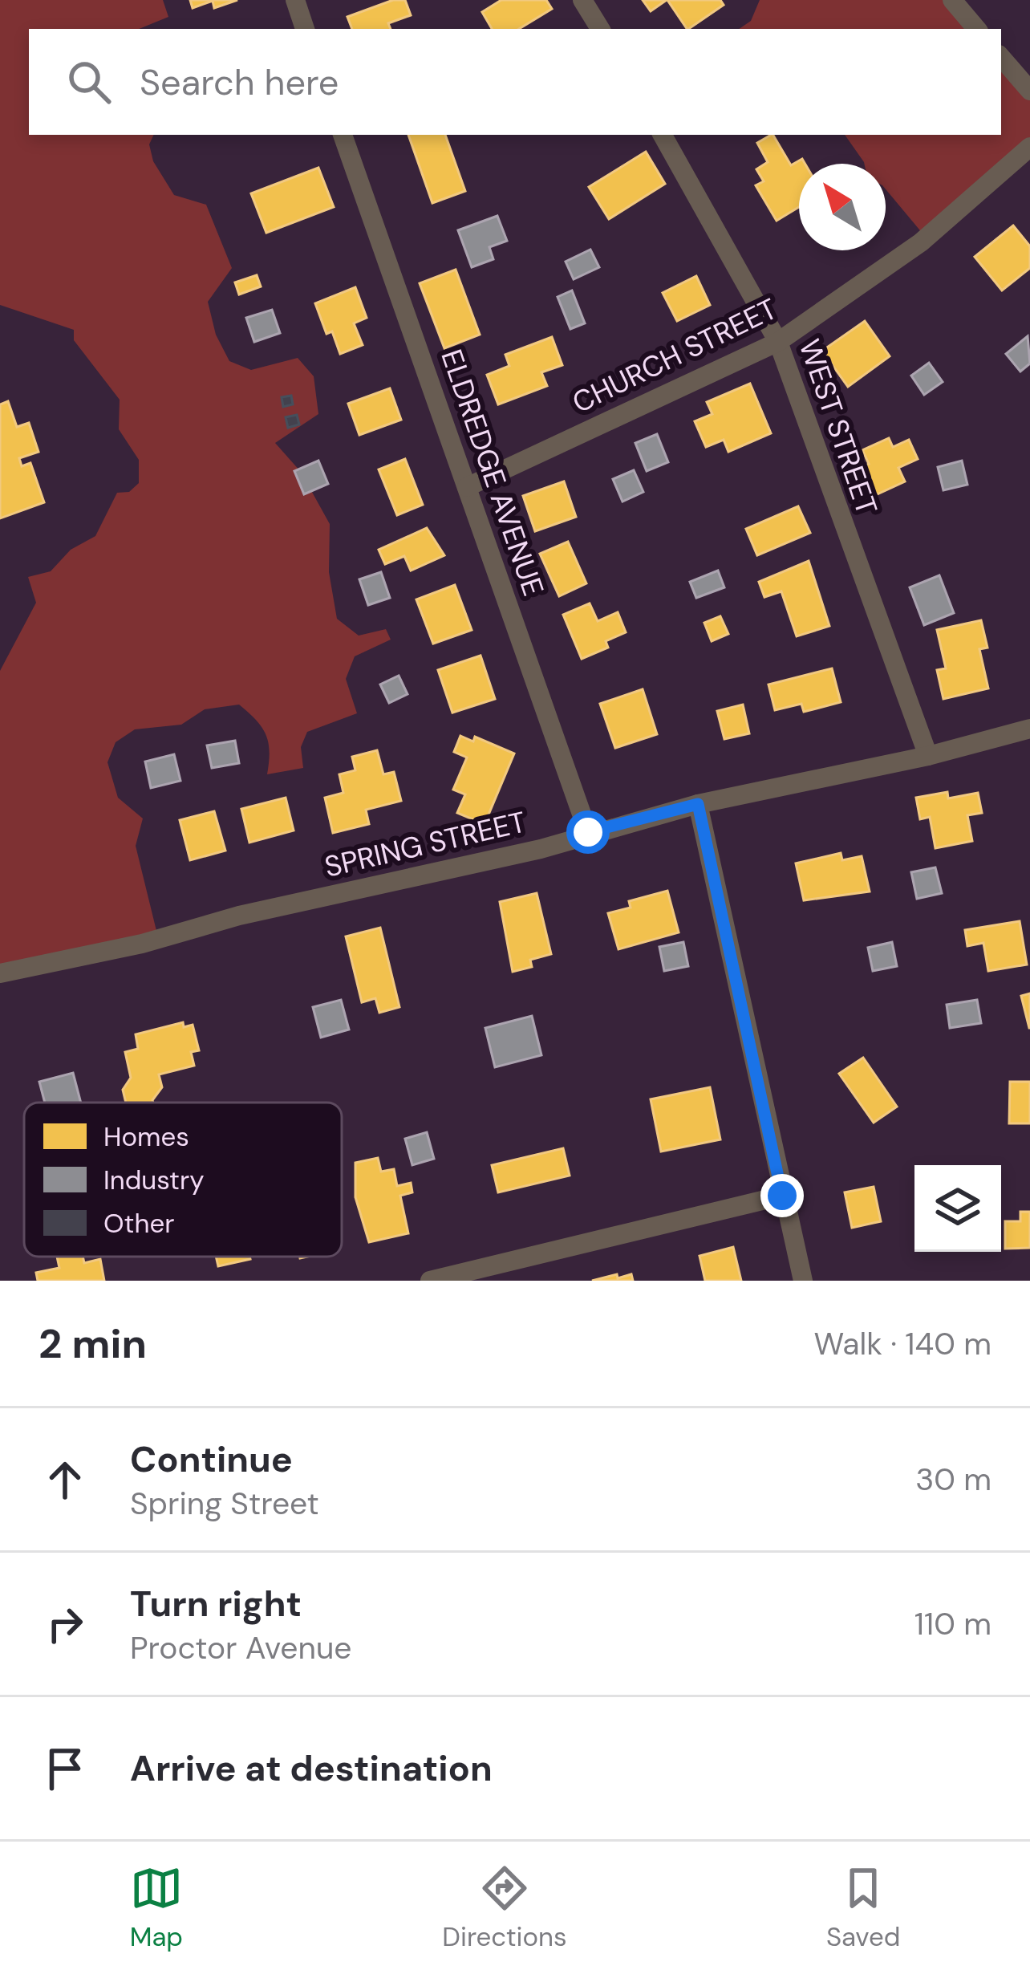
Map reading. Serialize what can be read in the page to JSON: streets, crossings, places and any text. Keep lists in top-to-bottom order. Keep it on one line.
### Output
{"streets":{"street":["CHURCH STREET","WEST STREET","ELDREDGE AVENUE","SPRING STREET"]},"crossings":[["CHURCH STREET","WEST STREET"],["CHURCH STREET","ELDREDGE AVENUE"],["WEST STREET","SPRING STREET"],["ELDREDGE AVENUE","SPRING STREET"]],"legend":["Homes","Industry","Other"],"north":"top left","page":{"search":"Search here","heading":["2 min","Walk · 140 m"],"list":[["Continue","Spring Street","30 m"],["Turn right","Proctor Avenue","110 m"],"Arrive at destination"],"nav":["Map","Directions","Saved"]}}
